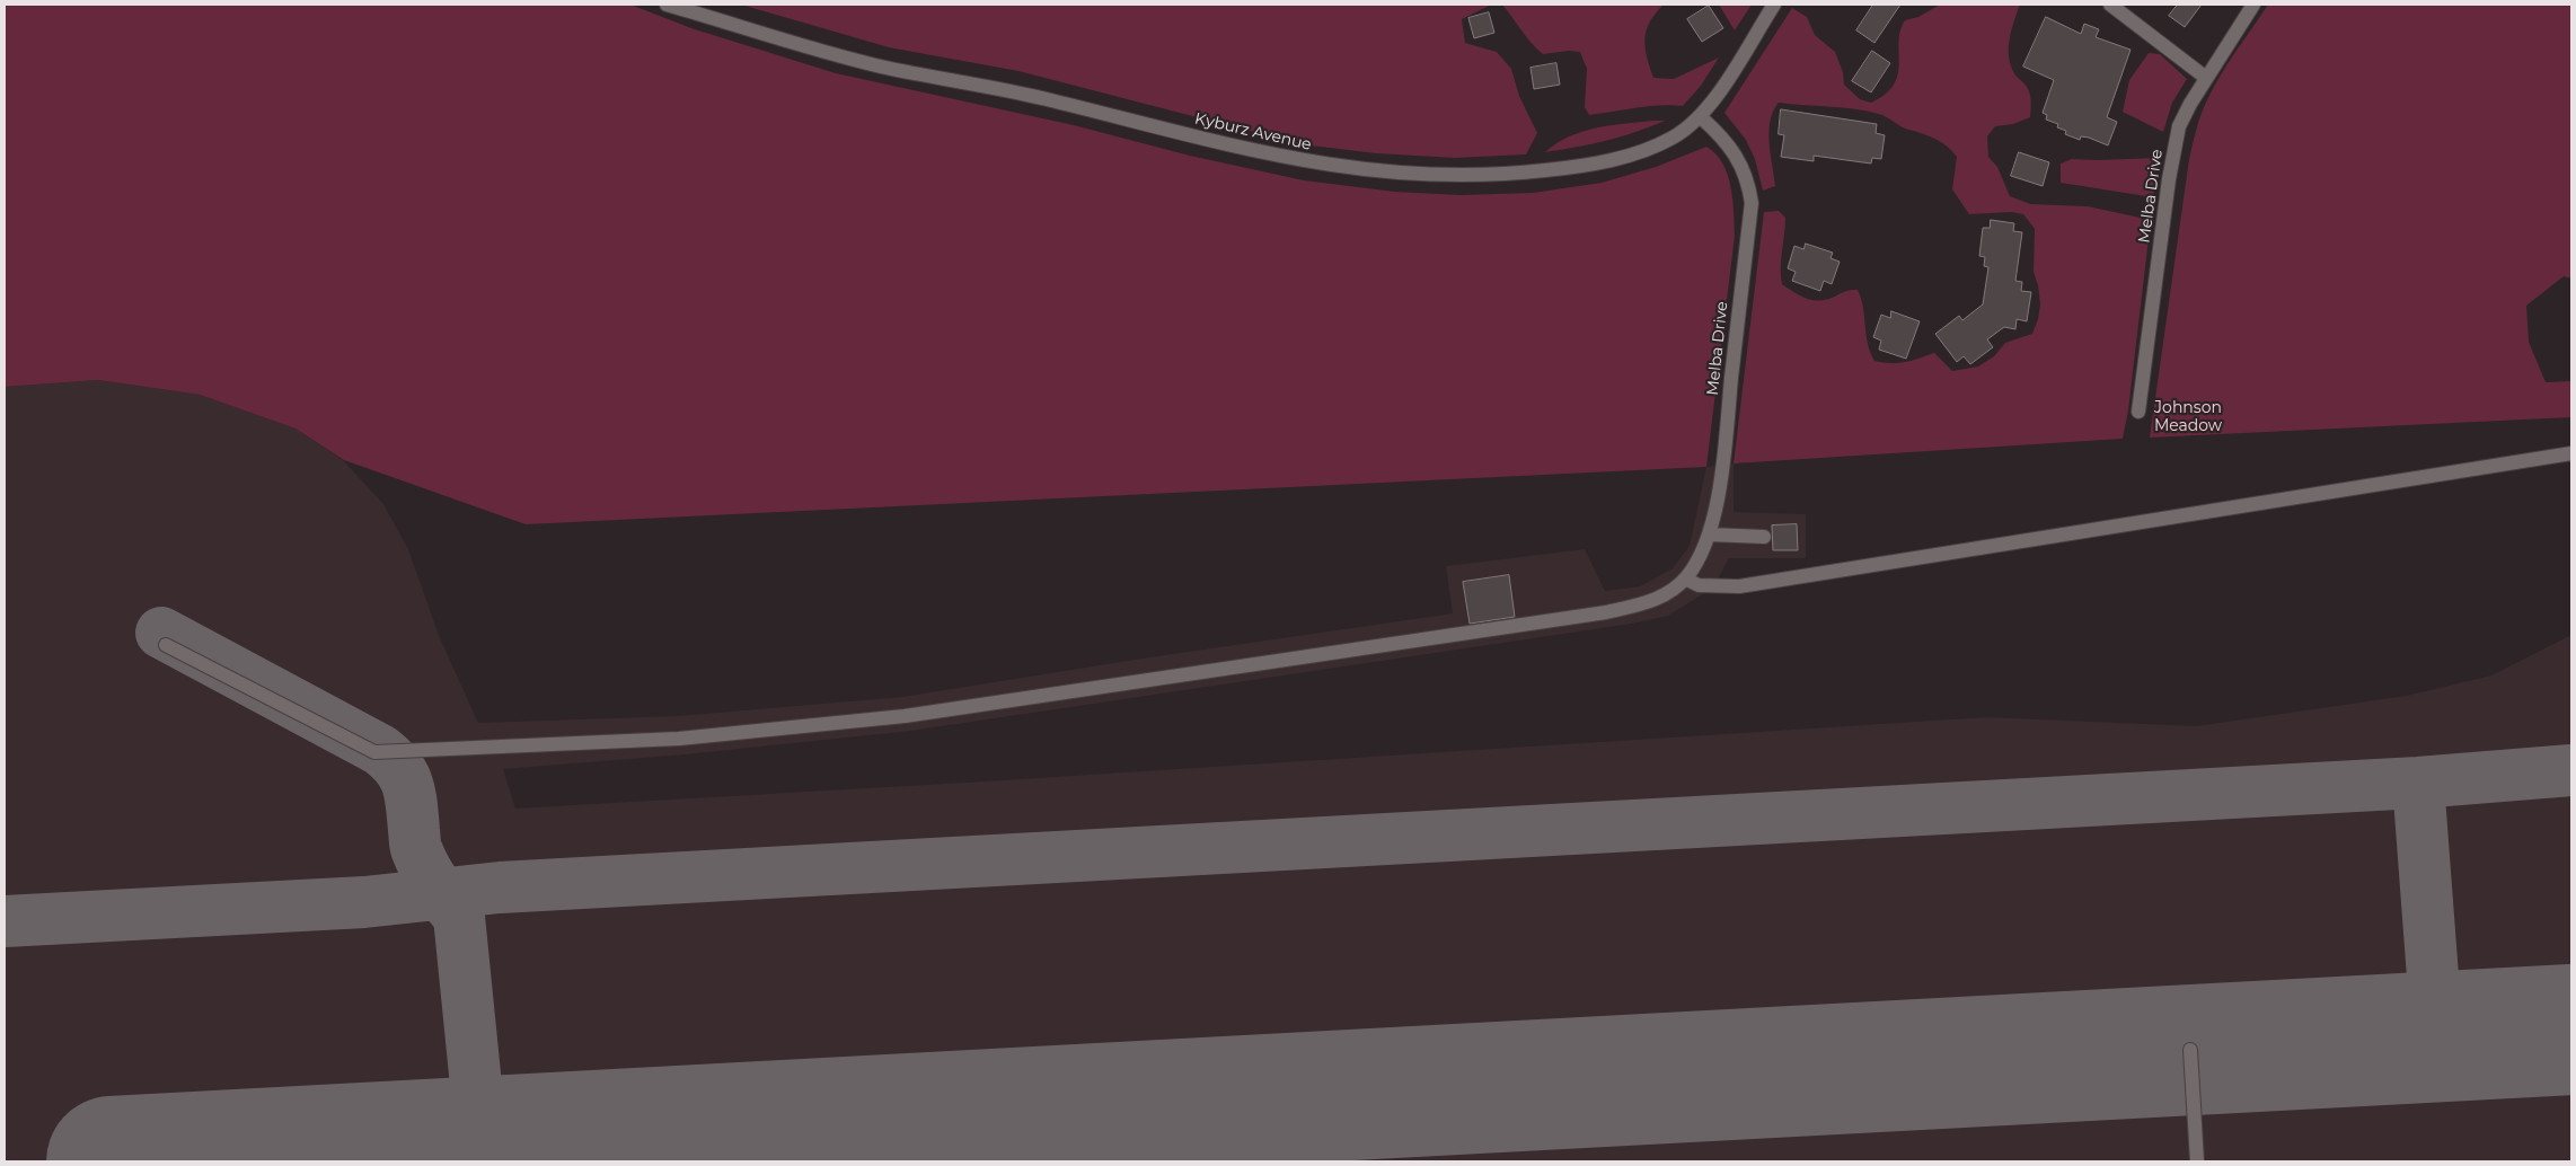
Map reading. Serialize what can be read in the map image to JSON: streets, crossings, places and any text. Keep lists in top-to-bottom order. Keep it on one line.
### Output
{"streets":{"street":["Kyburz Avenue","Melba Drive"]},"crossings":[["Kyburz Avenue","Melba Drive"]],"parks":["Johnson Meadow"]}
